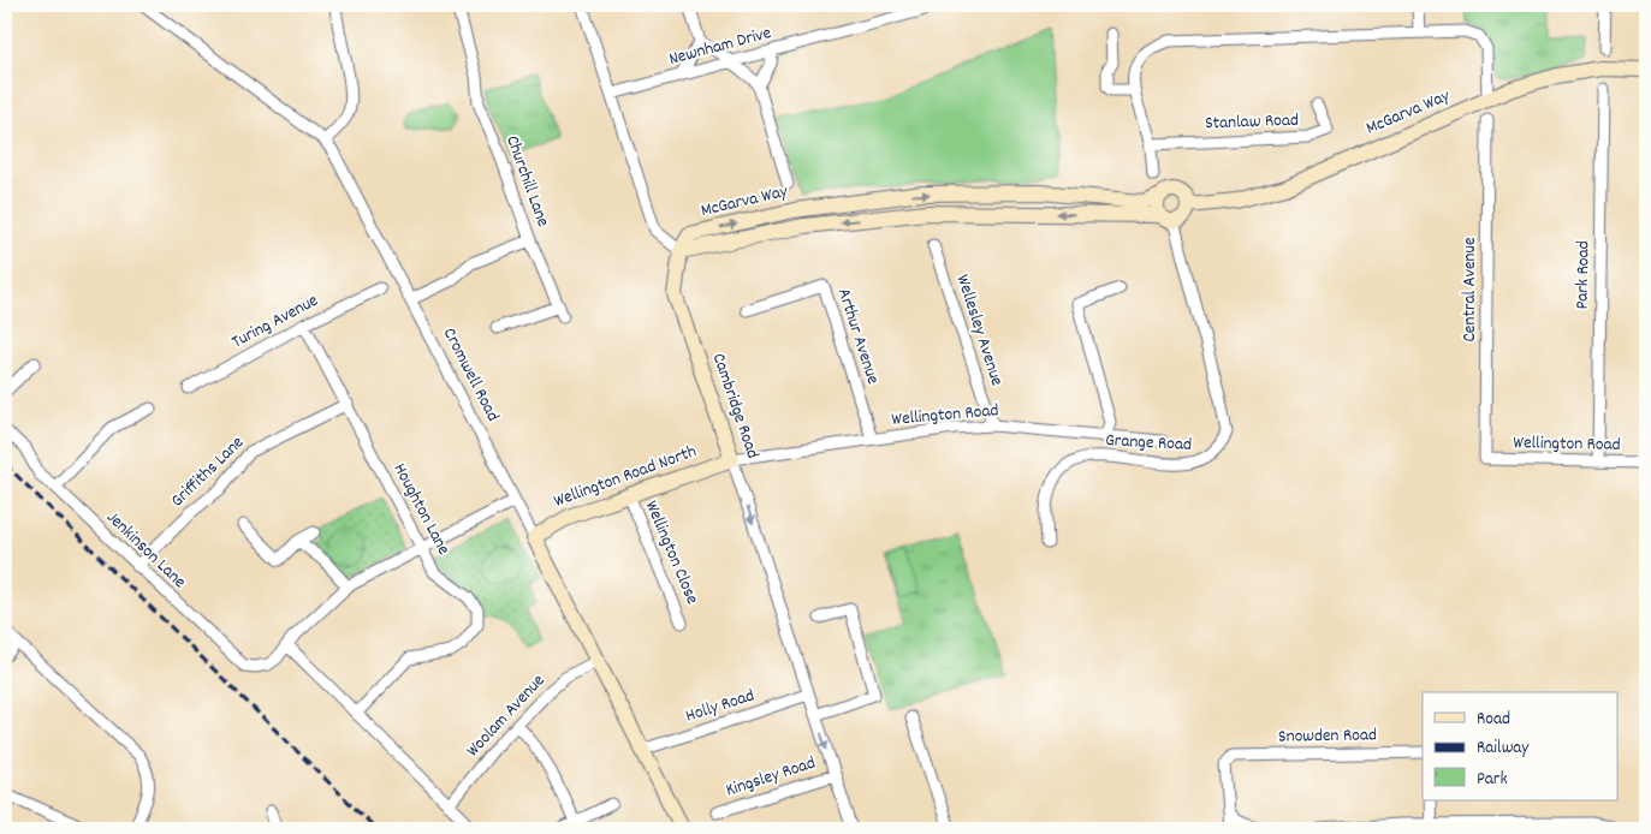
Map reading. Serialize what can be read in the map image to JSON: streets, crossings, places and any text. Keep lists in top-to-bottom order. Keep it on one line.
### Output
{"streets":{"street":["Newnham Drive","McGarva Way","Stanlaw Road","Churchill Lane","Park Road","Central Avenue","Turing Avenue","Wellesley Avenue","Arthur Avenue","Cromwell Road","Cambridge Road","Wellington Road","Grange Road","Griffiths Lane","Wellington Road North","Houghton Lane","Jenkinson Lane","Wellington Close","Holly Road","Woolam Avenue","Snowden Road","Kingsley Road"]},"crossings":[["McGarva Way","Cambridge Road"],["McGarva Way","Grange Road"],["Churchill Lane","Cromwell Road"],["Park Road","Wellington Road"],["Central Avenue","Wellington Road"],["Turing Avenue","Houghton Lane"],["Wellesley Avenue","Wellington Road"],["Arthur Avenue","Wellington Road"],["Cromwell Road","Wellington Road North"],["Cromwell Road","Holly Road"],["Cromwell Road","Woolam Avenue"],["Cambridge Road","Wellington Road"],["Cambridge Road","Wellington Road North"],["Cambridge Road","Holly Road"],["Cambridge Road","Kingsley Road"],["Wellington Road","Wellington Road North"],["Griffiths Lane","Houghton Lane"],["Griffiths Lane","Jenkinson Lane"],["Wellington Road North","Wellington Close"]],"one_way":["Cambridge Road"],"legend":["Road","Railway","Park"]}
